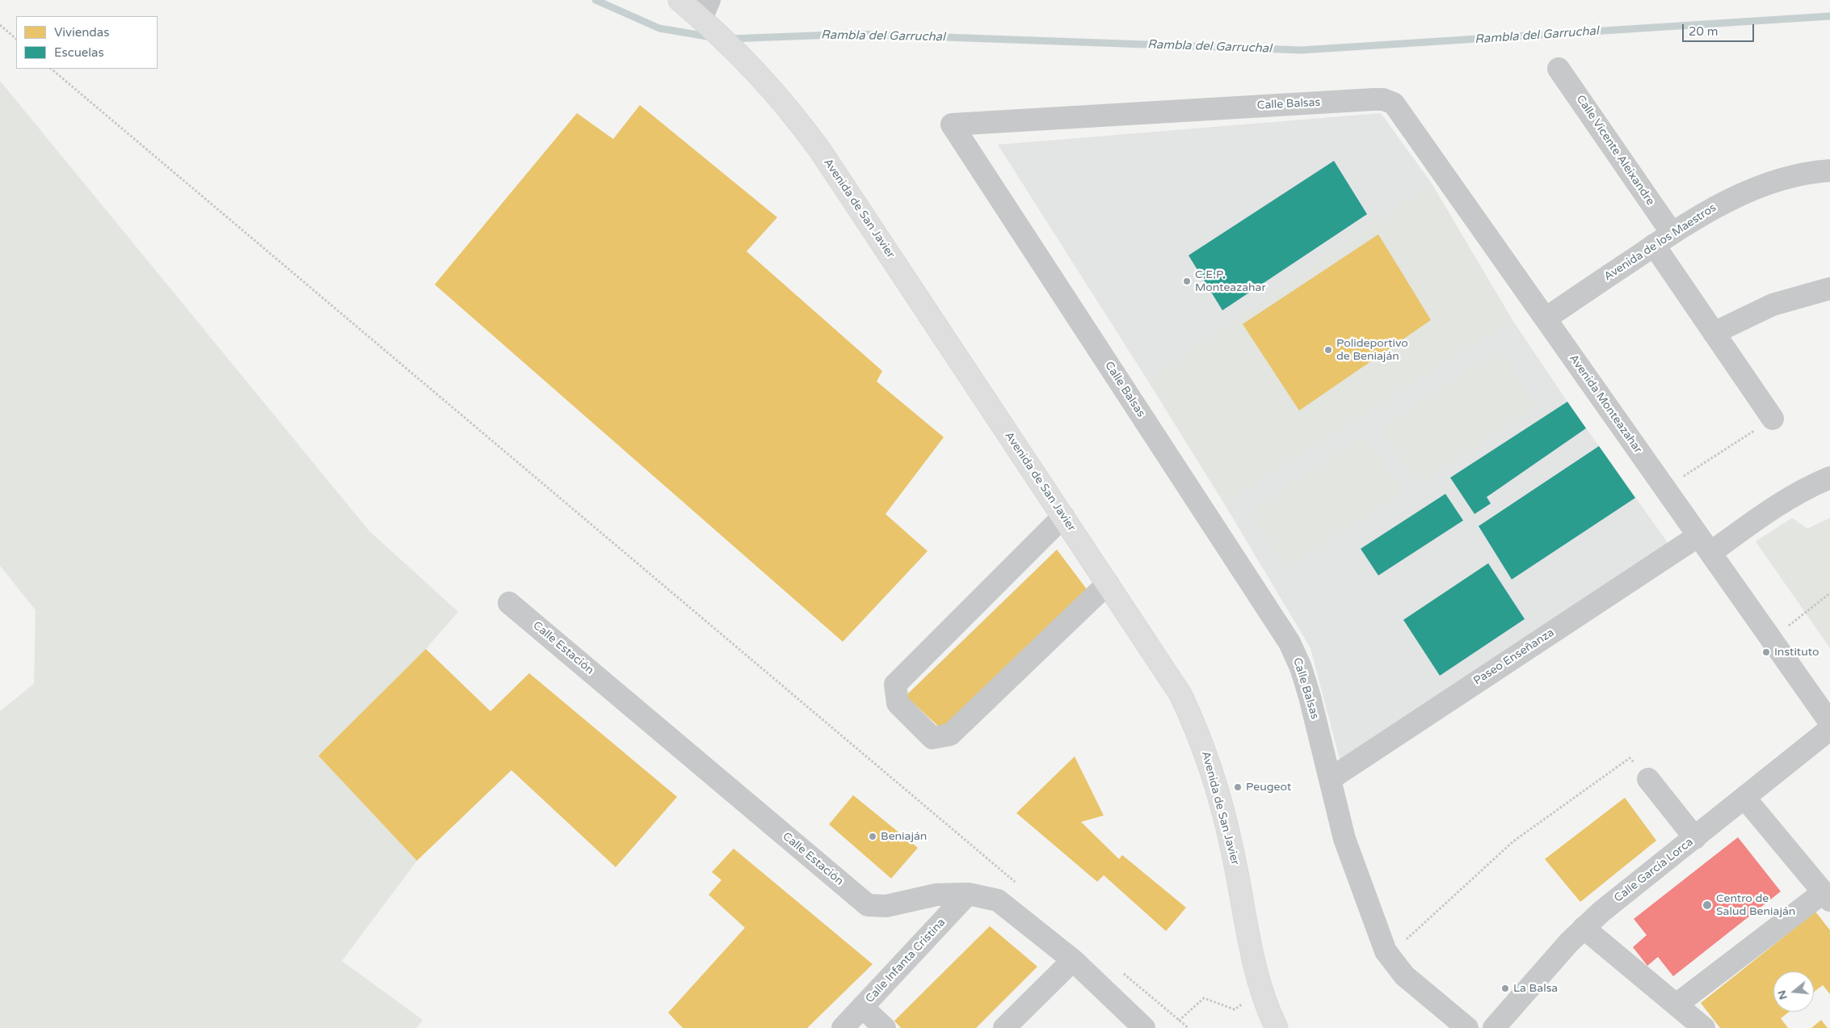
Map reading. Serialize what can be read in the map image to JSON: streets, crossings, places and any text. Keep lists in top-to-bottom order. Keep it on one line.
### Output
{"streets":{"main road":["Avenida de San Javier"],"street":["Calle Balsas","Calle Vicente Aleixandre","Avenida de los Maestros","Avenida Monteazahar","Calle Estación","Paseo Enseñanza","Calle García Lorca","Calle Infanta Cristina"]},"crossings":[["Calle Balsas","Avenida Monteazahar"],["Calle Balsas","Paseo Enseñanza"],["Calle Vicente Aleixandre","Avenida de los Maestros"],["Avenida de los Maestros","Avenida Monteazahar"],["Avenida Monteazahar","Paseo Enseñanza"],["Calle Estación","Calle Infanta Cristina"]],"water":["Rambla del Garruchal"],"places":["C.E.P. Monteazahar","Polideportivo de Beniaján","Instituto","Peugeot","Beniaján","Centro de Salud Beniaján","La Balsa"],"legend":["Viviendas","Escuelas"],"scale_bar":"20 m","north":"left"}
